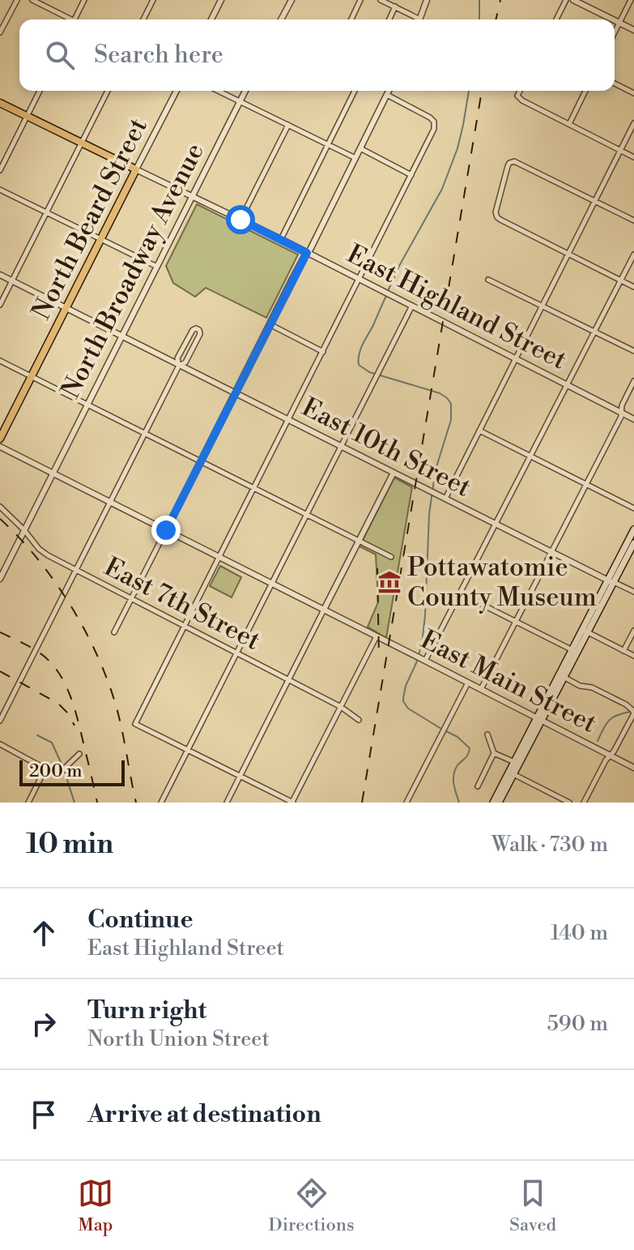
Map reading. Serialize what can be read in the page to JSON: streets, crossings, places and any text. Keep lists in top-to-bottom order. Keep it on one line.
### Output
{"streets":{"main road":["North Beard Street"],"street":["North Broadway Avenue","East Highland Street","East 10th Street","East 7th Street","East Main Street"]},"crossings":[["North Beard Street","East Highland Street"],["North Beard Street","East 10th Street"],["North Broadway Avenue","East Highland Street"],["North Broadway Avenue","East 10th Street"],["North Broadway Avenue","East 7th Street"],["North Broadway Avenue","East Main Street"]],"places":{"museum":["Pottawatomie County Museum"]},"scale_bar":"200 m","page":{"search":"Search here","scale":"200 m","heading":["10 min","Walk · 730 m"],"list":[["Continue","East Highland Street","140 m"],["Turn right","North Union Street","590 m"],"Arrive at destination"],"nav":["Map","Directions","Saved"]}}
